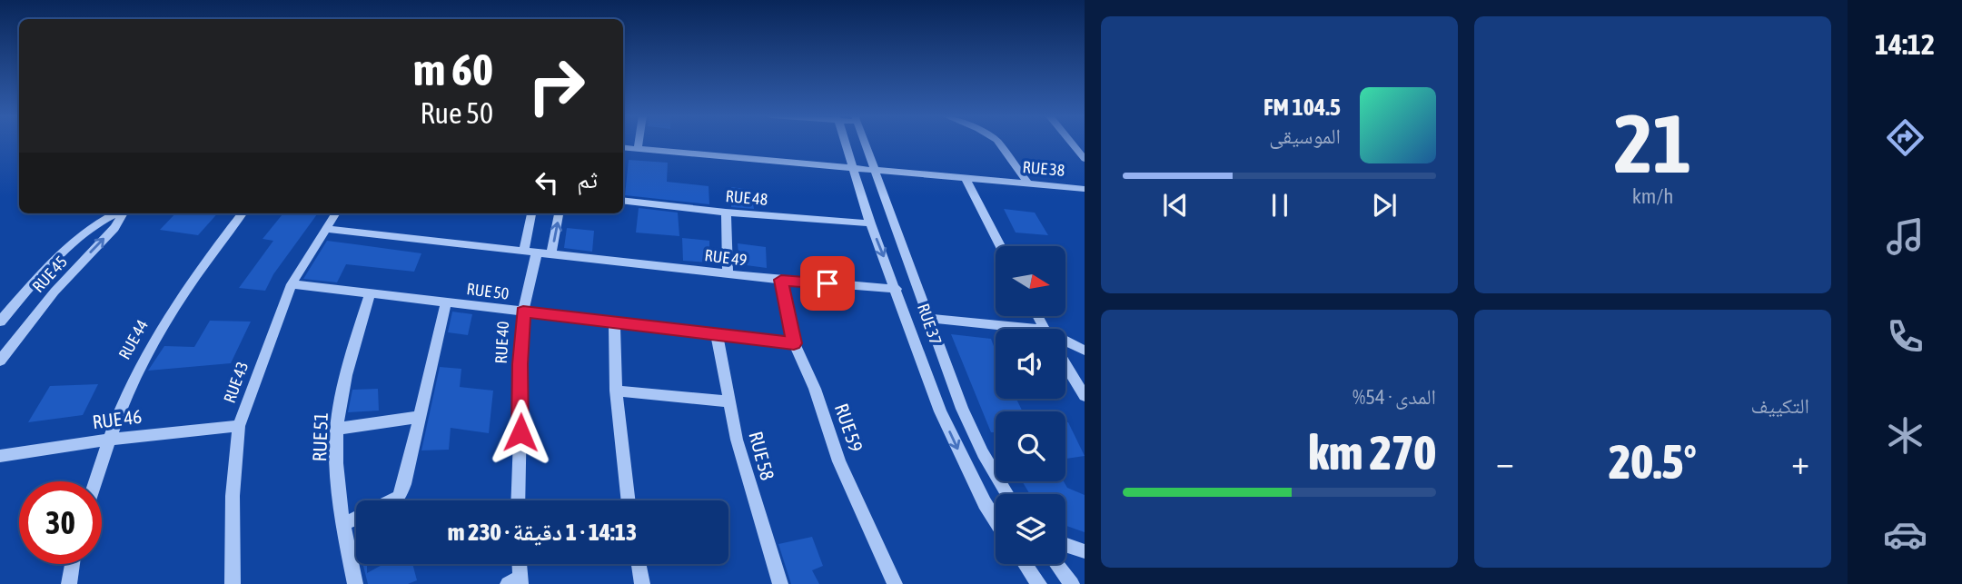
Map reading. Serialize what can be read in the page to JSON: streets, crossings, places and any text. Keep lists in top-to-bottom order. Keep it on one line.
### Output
{"streets":{"street":["RUE 38","RUE 48","RUE 49","RUE 45","RUE 50","RUE 37","RUE 44","RUE 40","RUE 43","RUE 46","RUE 59","RUE 51","RUE 58"]},"crossings":[["RUE 38","RUE 37"],["RUE 48","RUE 37"],["RUE 49","RUE 37"],["RUE 49","RUE 59"],["RUE 50","RUE 40"],["RUE 50","RUE 43"],["RUE 50","RUE 59"],["RUE 50","RUE 51"],["RUE 50","RUE 58"],["RUE 44","RUE 46"],["RUE 43","RUE 46"]],"north":"right","page":{"tabs":"14:12","tile":[["21","km/h"],"التكييف",["المدى · 54%","270 km"]],"turn":["60 m","Rue 50"],"song":["104.5 FM","الموسيقى"],"then":"ثم","heat":["−","20.5°","+"],"limit":"30","trip":"14:13 · 1 دقيقة · 230 m"}}
